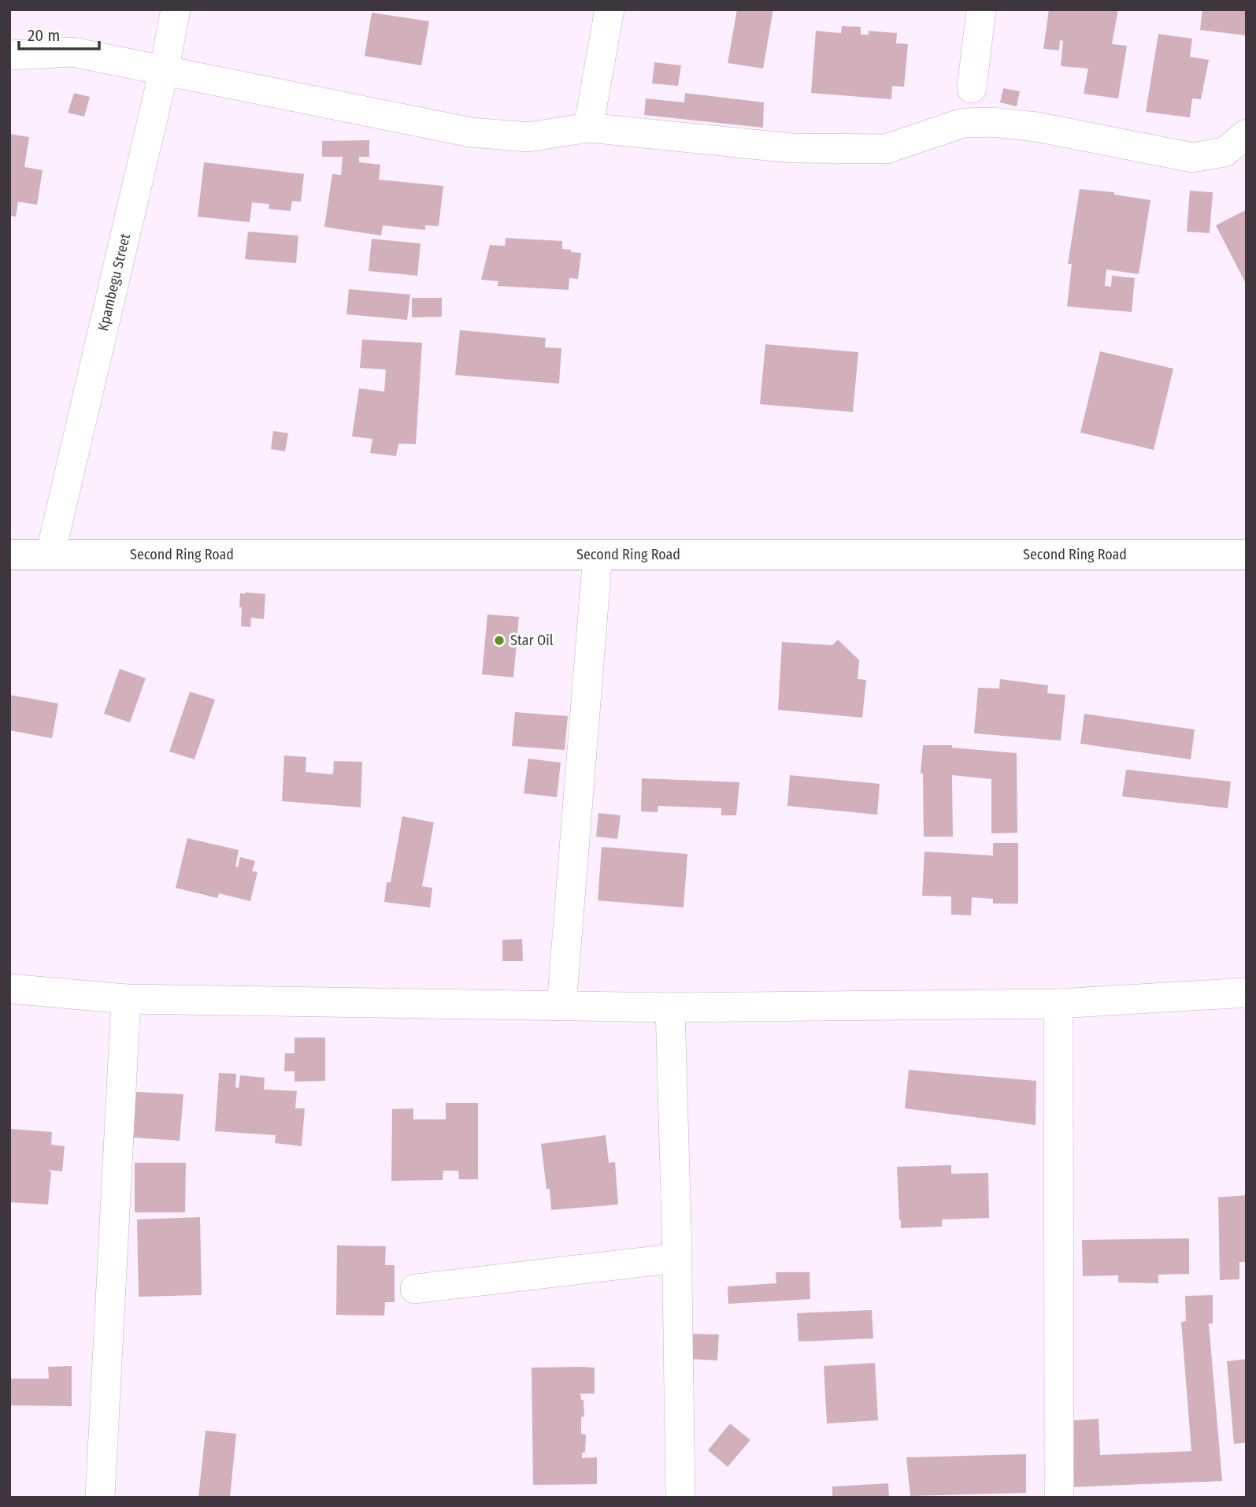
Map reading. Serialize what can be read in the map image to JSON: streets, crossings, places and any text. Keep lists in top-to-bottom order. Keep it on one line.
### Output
{"streets":{"street":["Kpambegu Street","Second Ring Road"]},"crossings":[["Kpambegu Street","Second Ring Road"]],"places":["Star Oil"],"scale_bar":"20 m"}
